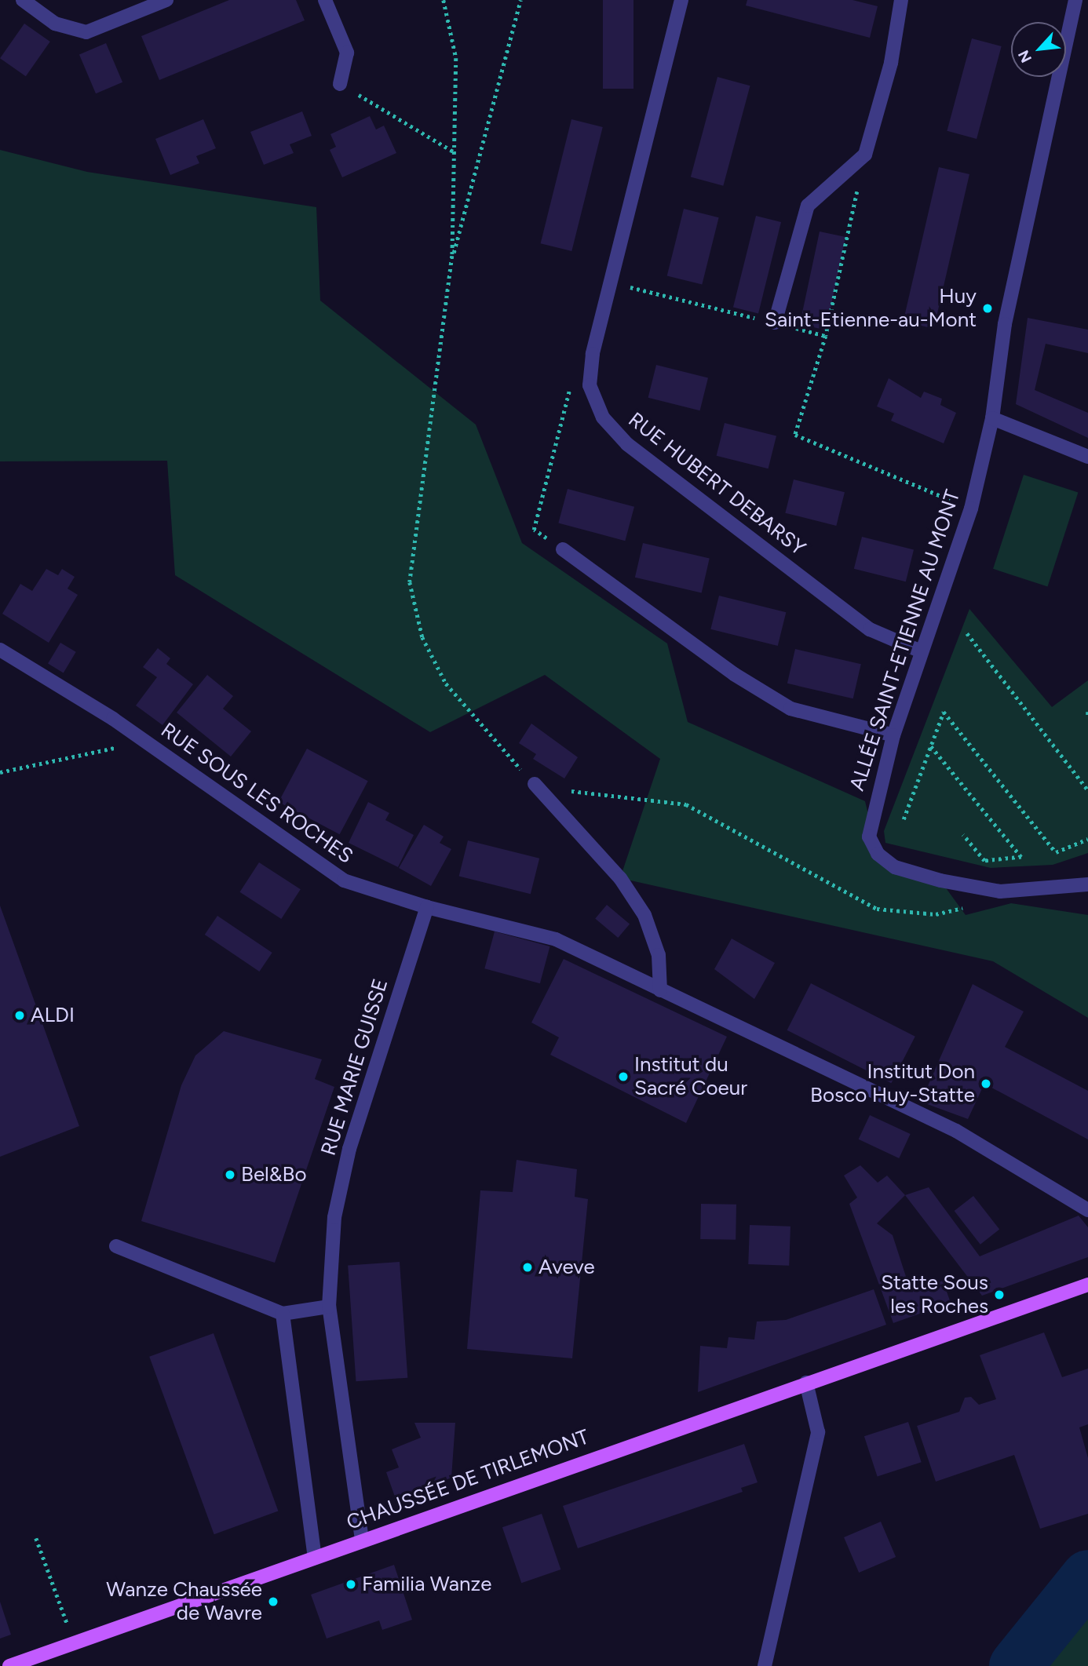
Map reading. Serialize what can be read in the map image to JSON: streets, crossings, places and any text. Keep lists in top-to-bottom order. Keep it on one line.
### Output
{"streets":{"main road":["CHAUSSÉE DE TIRLEMONT"],"street":["RUE HUBERT DEBARSY","ALLÉE SAINT-ETIENNE AU MONT","RUE SOUS LES ROCHES","RUE MARIE GUISSE"]},"crossings":[["RUE HUBERT DEBARSY","ALLÉE SAINT-ETIENNE AU MONT"],["RUE SOUS LES ROCHES","RUE MARIE GUISSE"],["RUE MARIE GUISSE","CHAUSSÉE DE TIRLEMONT"]],"places":["Huy Saint-Etienne-au-Mont","ALDI","Institut du Sacré Coeur","Institut Don Bosco Huy-Statte","Bel&Bo","Aveve","Statte Sous les Roches","Familia Wanze","Wanze Chaussée de Wavre"],"north":"bottom left"}
